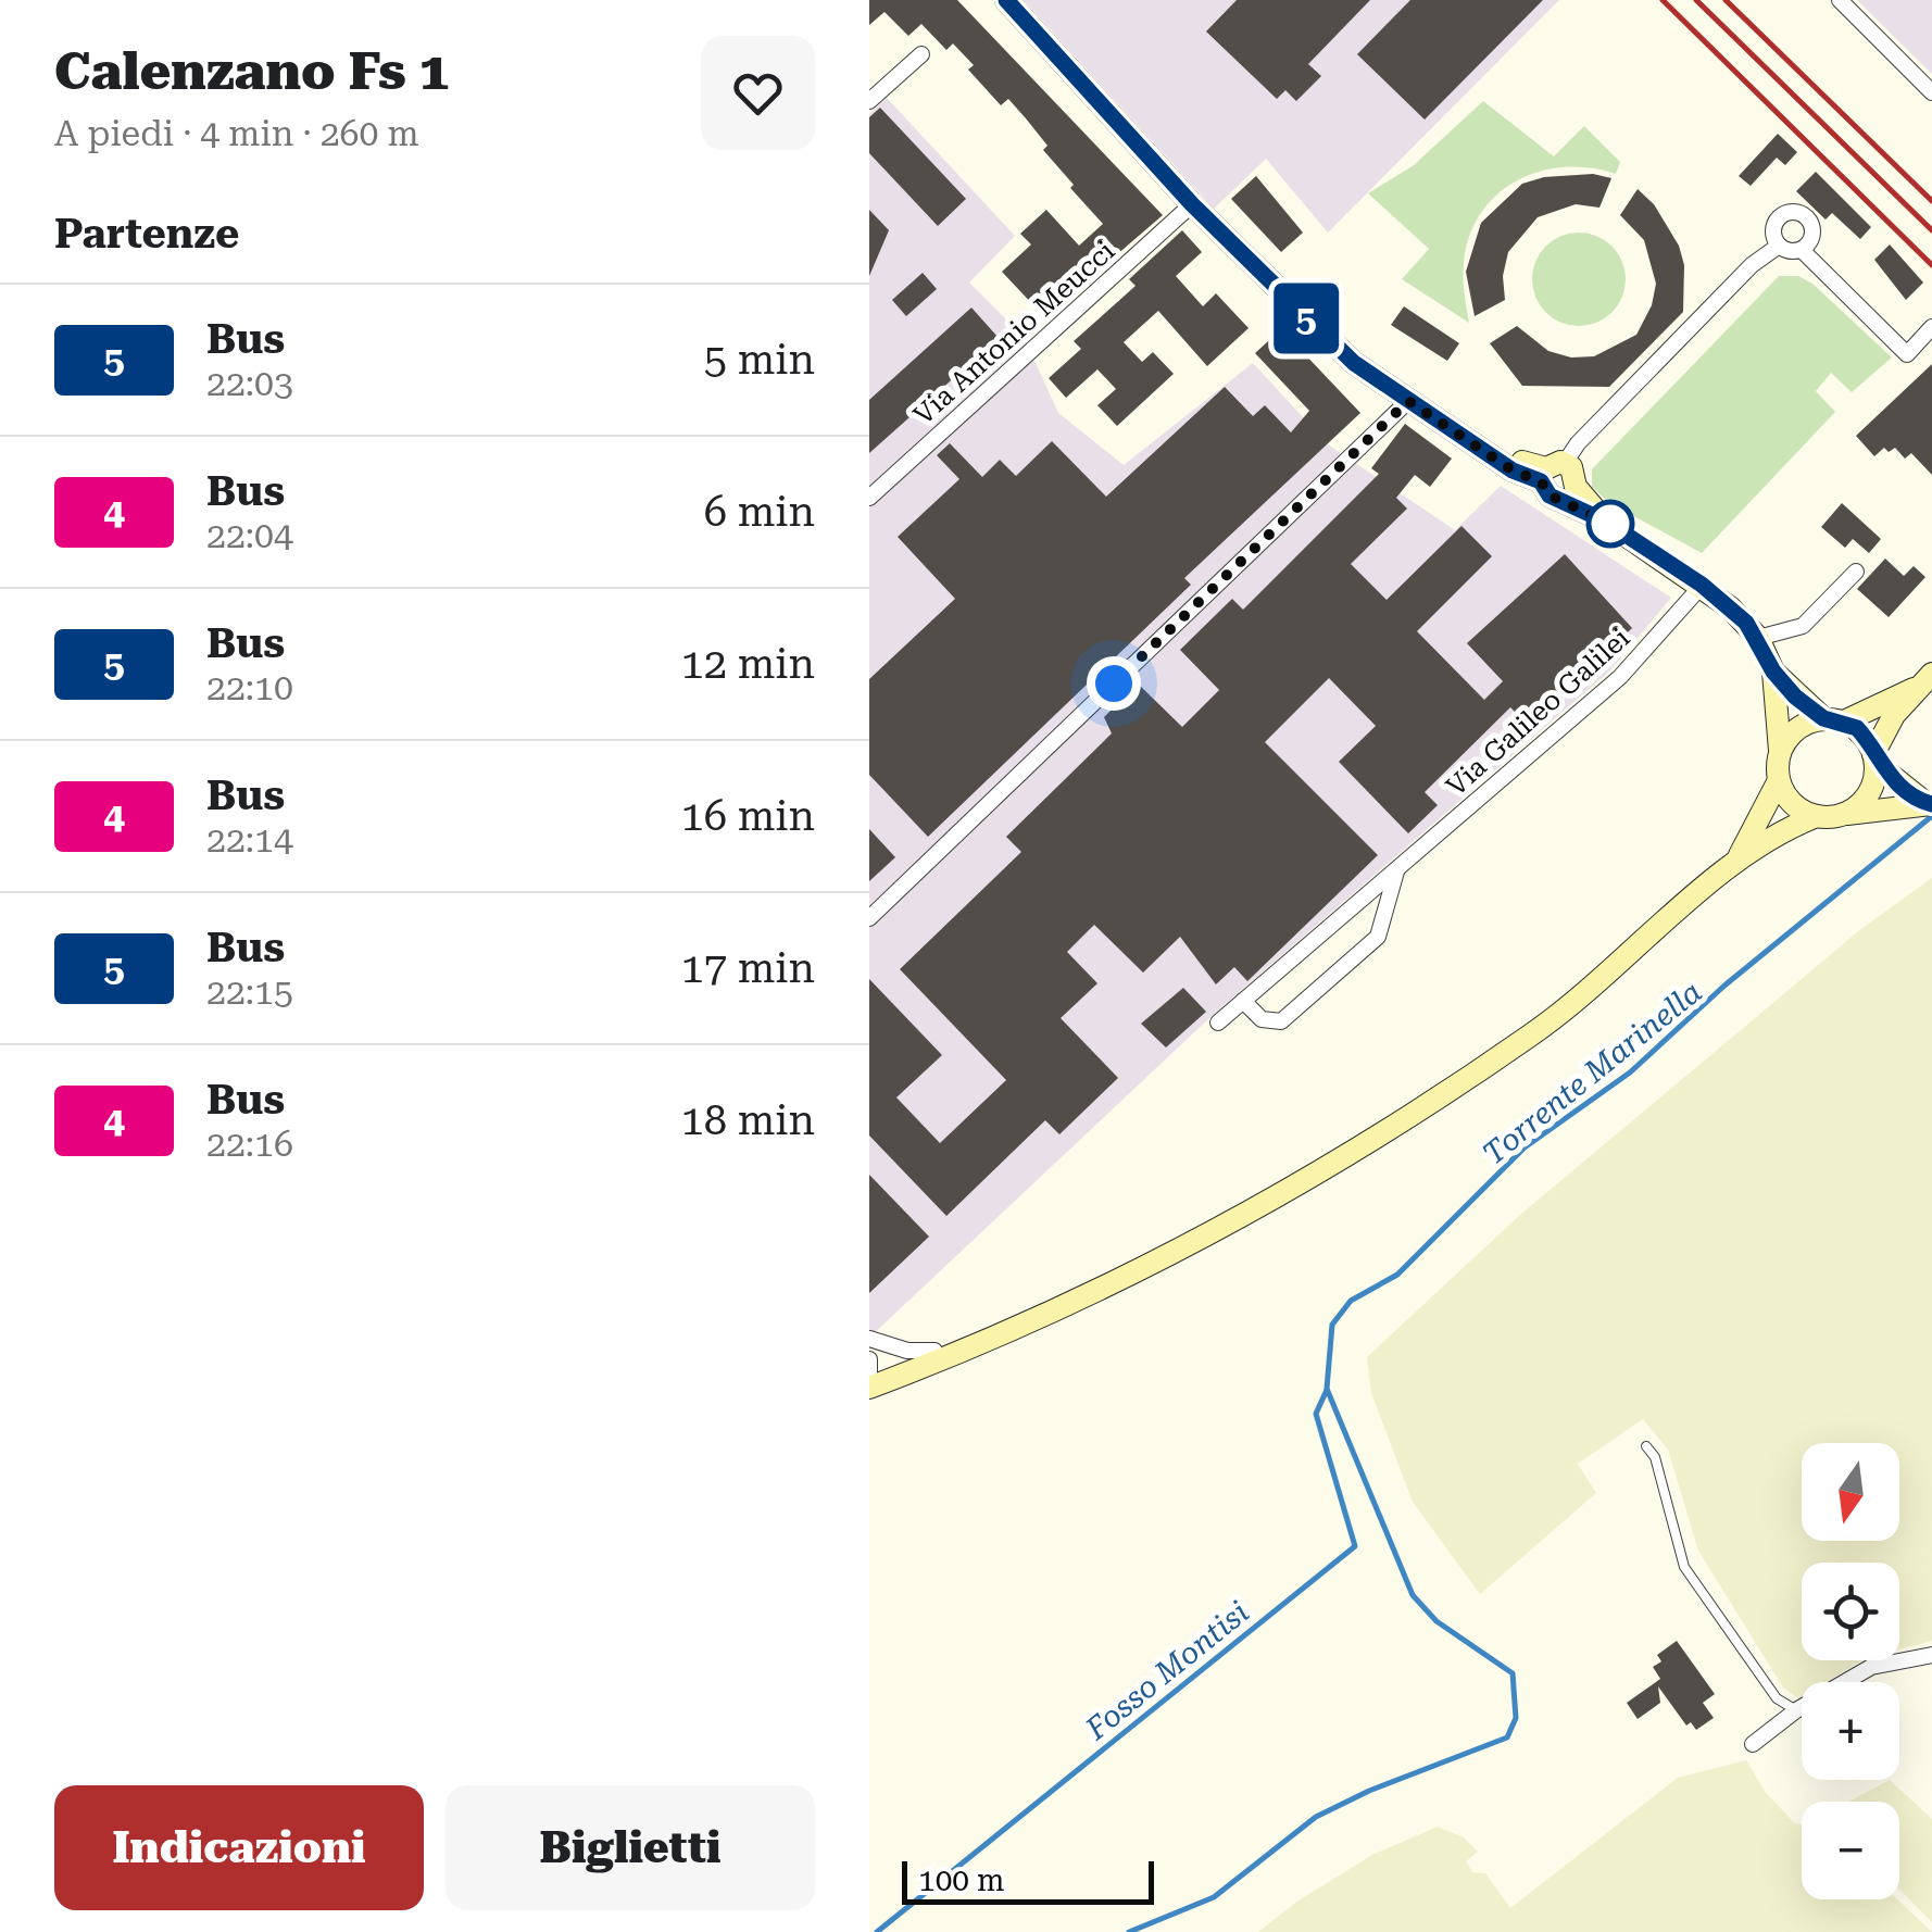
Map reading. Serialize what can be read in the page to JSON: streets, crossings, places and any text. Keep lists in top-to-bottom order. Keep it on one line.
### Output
{"streets":{"street":["Via Antonio Meucci","Via Galileo Galilei"]},"water":["Torrente Marinella","Fosso Montisi"],"lines":["bus line 5"],"scale_bar":"100 m","north":"bottom","page":{"heading":[["Calenzano Fs 1","A piedi · 4 min · 260 m"],"Partenze"],"on_map":"5","list":[{"mark":"5","name":"Bus","note":"22:03","value":"5 min"},{"mark":"4","name":"Bus","note":"22:04","value":"6 min"},{"mark":"5","name":"Bus","note":"22:10","value":"12 min"},{"mark":"4","name":"Bus","note":"22:14","value":"16 min"},{"mark":"5","name":"Bus","note":"22:15","value":"17 min"},{"mark":"4","name":"Bus","note":"22:16","value":"18 min"}],"map_buttons":["+","−"],"buttons":["Indicazioni","Biglietti"],"scale":"100 m"}}
